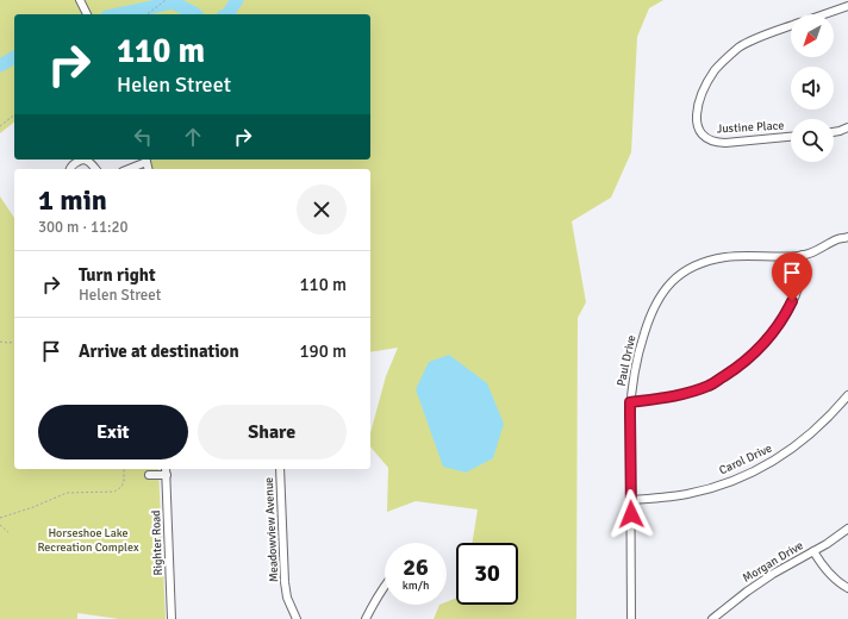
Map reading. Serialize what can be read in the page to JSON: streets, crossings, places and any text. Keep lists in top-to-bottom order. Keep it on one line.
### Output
{"streets":{"street":["Justine Place","Paul Drive","Carol Drive","Meadowview Avenue","Righter Road","Morgan Drive"]},"crossings":[["Paul Drive","Carol Drive"]],"parks":["Horseshoe Lake Recreation Complex"],"north":"bottom left","page":{"turn":["110 m","Helen Street"],"heading":["1 min","300 m · 11:20"],"list":[{"name":"Turn right","note":"Helen Street","value":"110 m"},{"name":"Arrive at destination","value":"190 m"}],"buttons":["Exit","Share"],"speed":"26 km/h","limit":"30"}}
